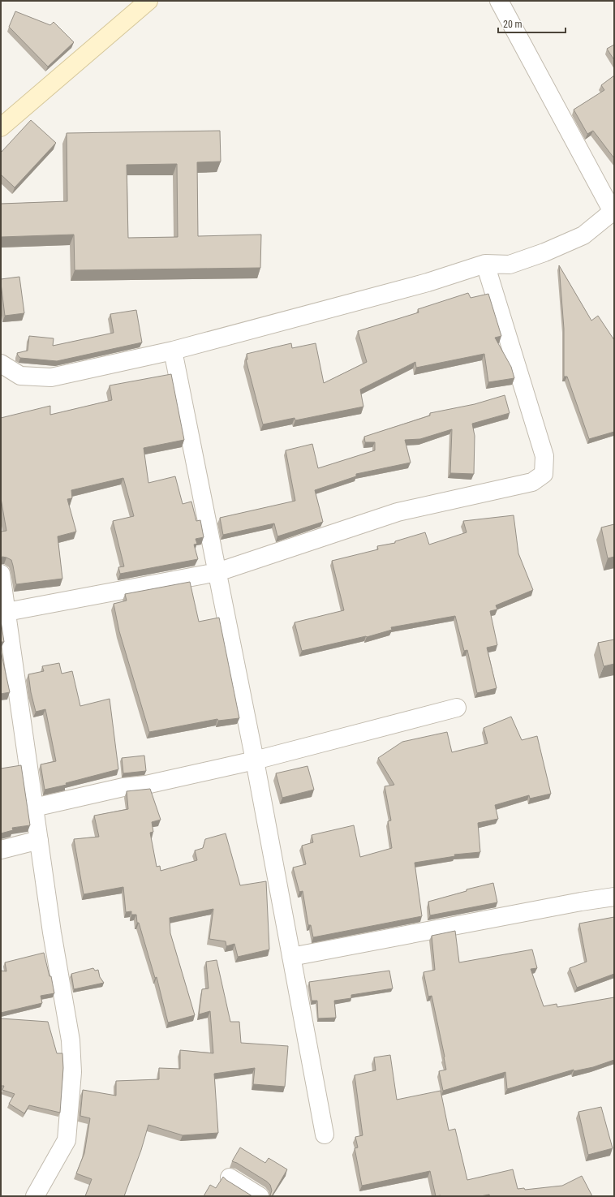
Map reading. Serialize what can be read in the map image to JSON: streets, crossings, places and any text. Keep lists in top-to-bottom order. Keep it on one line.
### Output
{"scale_bar":"20 m"}
